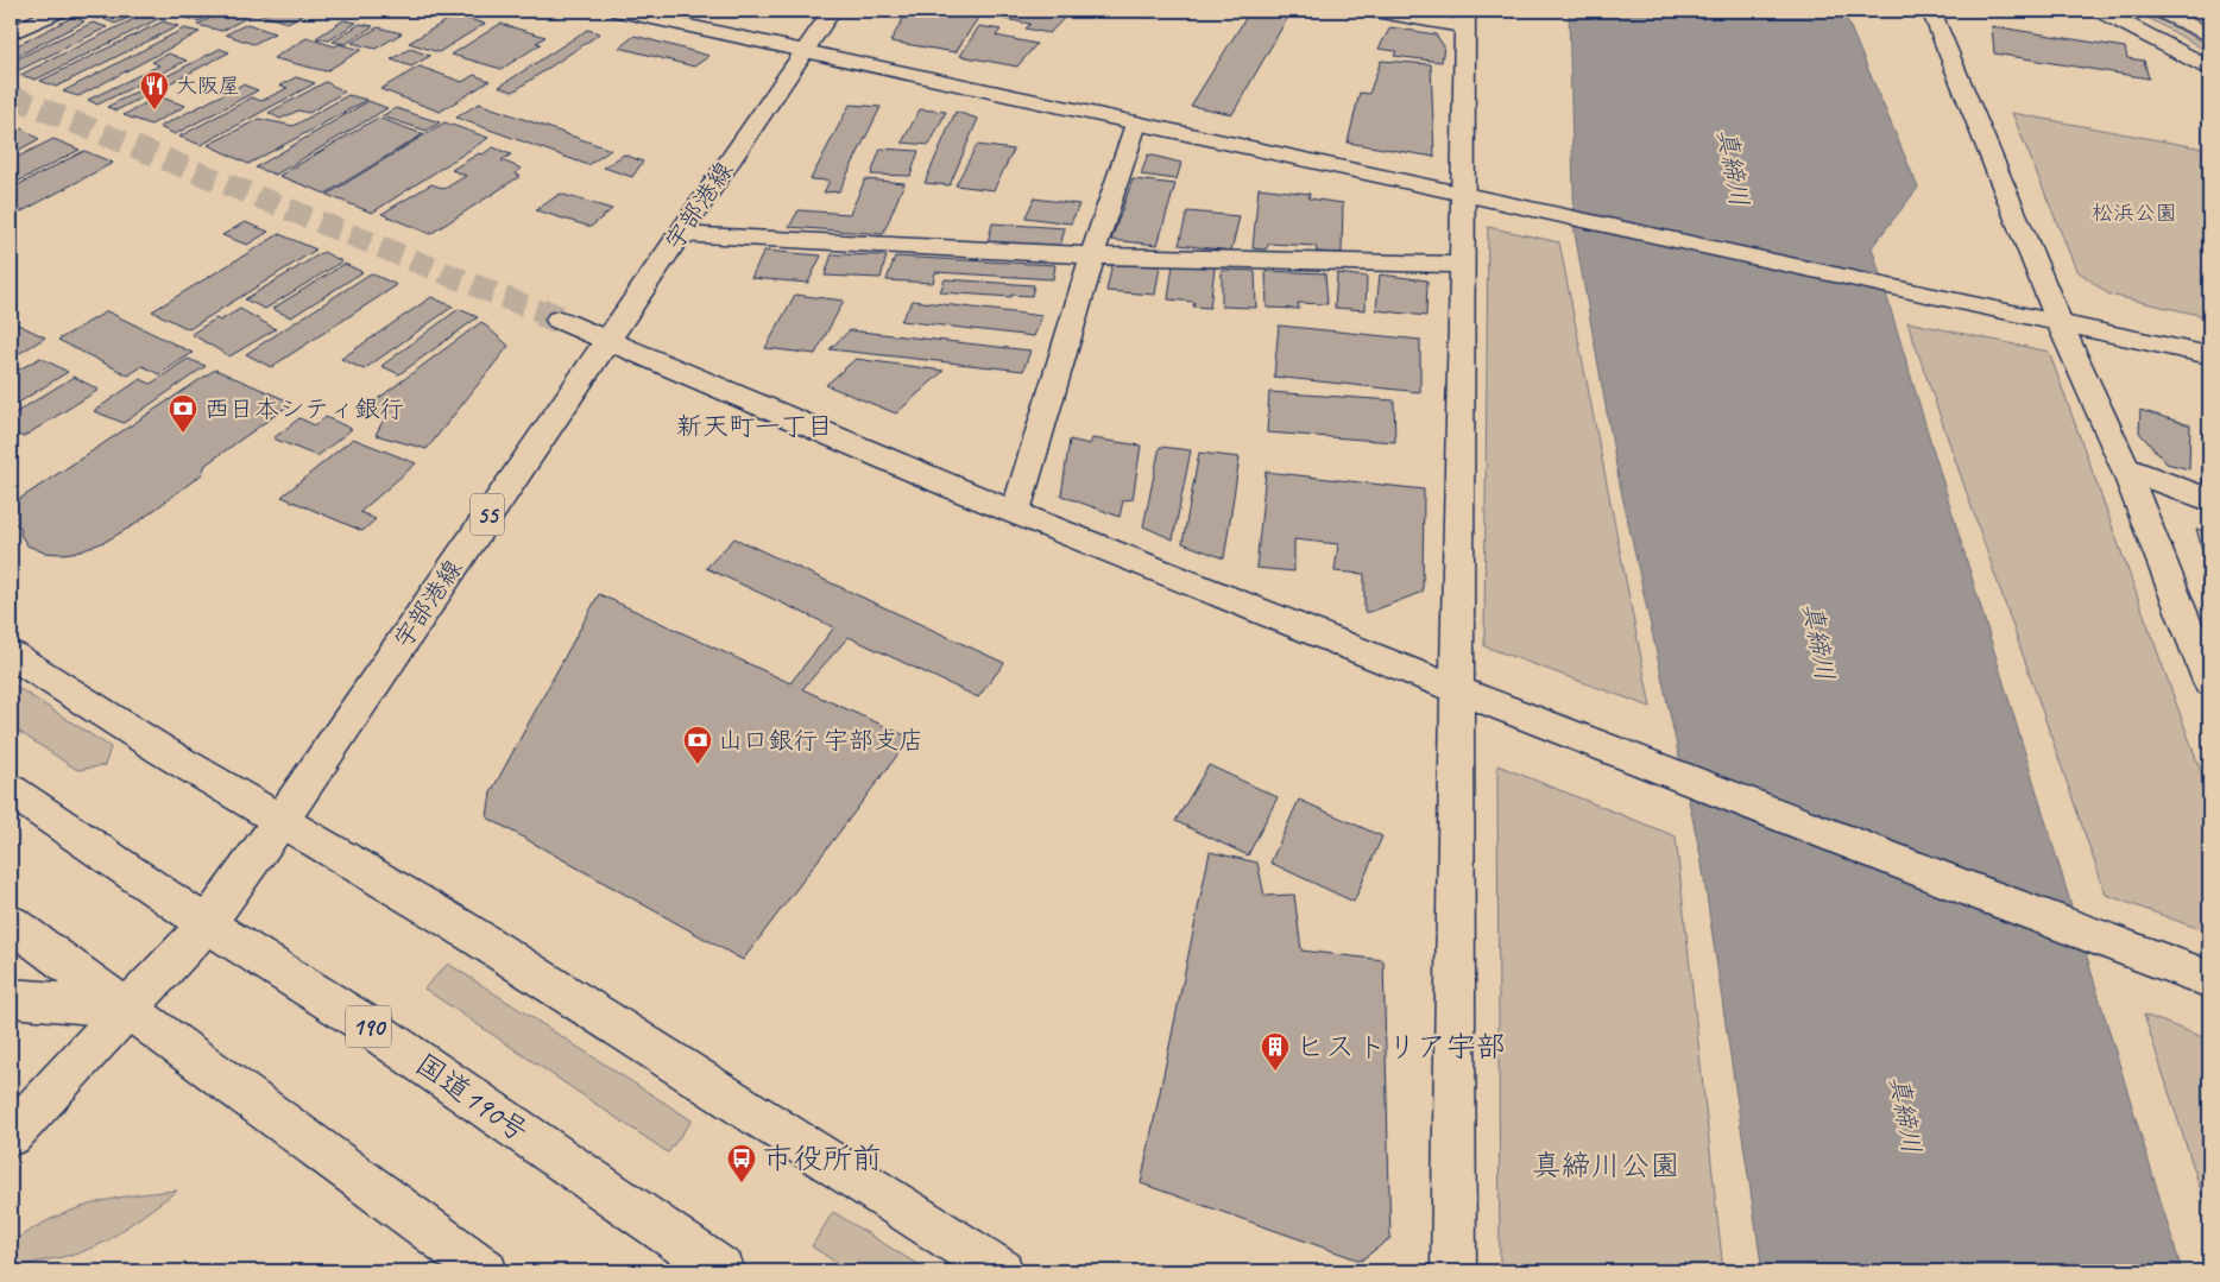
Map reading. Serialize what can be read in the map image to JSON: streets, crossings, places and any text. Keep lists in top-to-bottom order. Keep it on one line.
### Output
{"streets":{"main road":["宇部港線","55","190","国道190号"]},"crossings":[["宇部港線","国道190号"]],"districts":["新天町一丁目"],"water":["真締川"],"parks":["松浜公園","真締川公園"],"places":{"restaurant":["大阪屋"],"bank":["西日本シティ銀行","山口銀行 宇部支店"],"building":["ヒストリア宇部"],"bus stop":["市役所前"]}}
